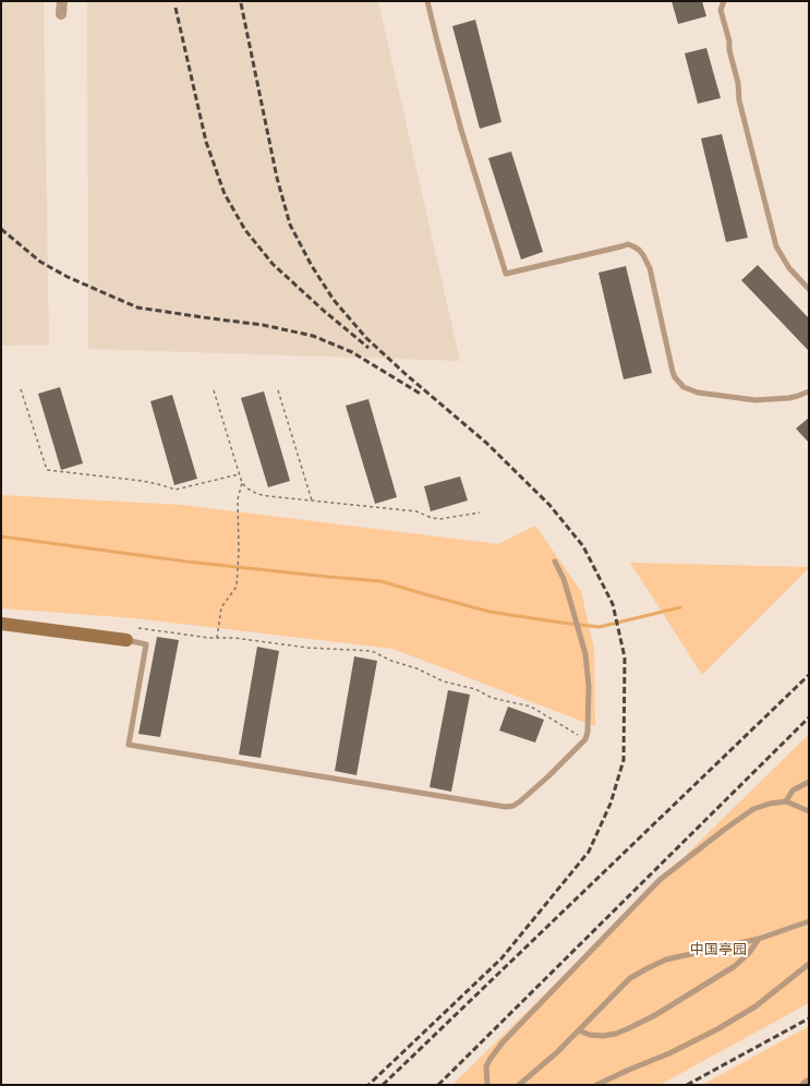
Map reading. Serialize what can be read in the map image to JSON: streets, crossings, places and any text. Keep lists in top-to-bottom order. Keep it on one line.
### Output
{"parks":["中国亭园"]}
